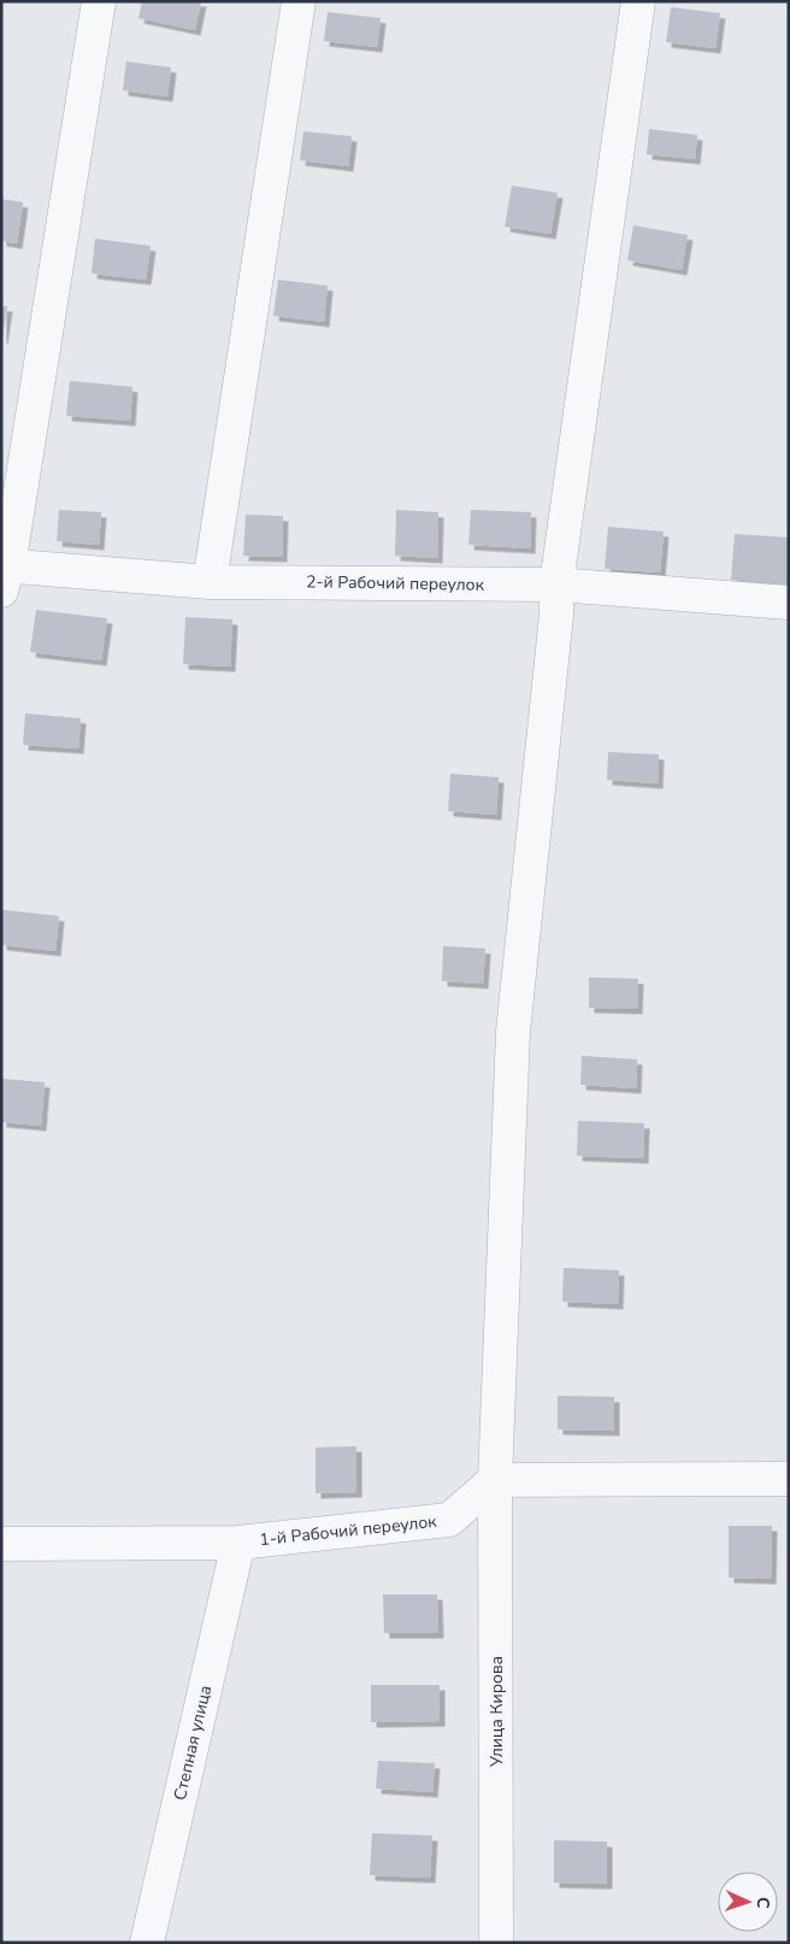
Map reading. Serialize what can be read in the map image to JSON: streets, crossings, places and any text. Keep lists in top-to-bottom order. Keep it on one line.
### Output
{"streets":{"street":["2-й Рабочий переулок","1-й Рабочий переулок","Улица Кирова","Степная улица"]},"crossings":[["2-й Рабочий переулок","Улица Кирова"],["1-й Рабочий переулок","Улица Кирова"],["1-й Рабочий переулок","Степная улица"]],"north":"right"}
